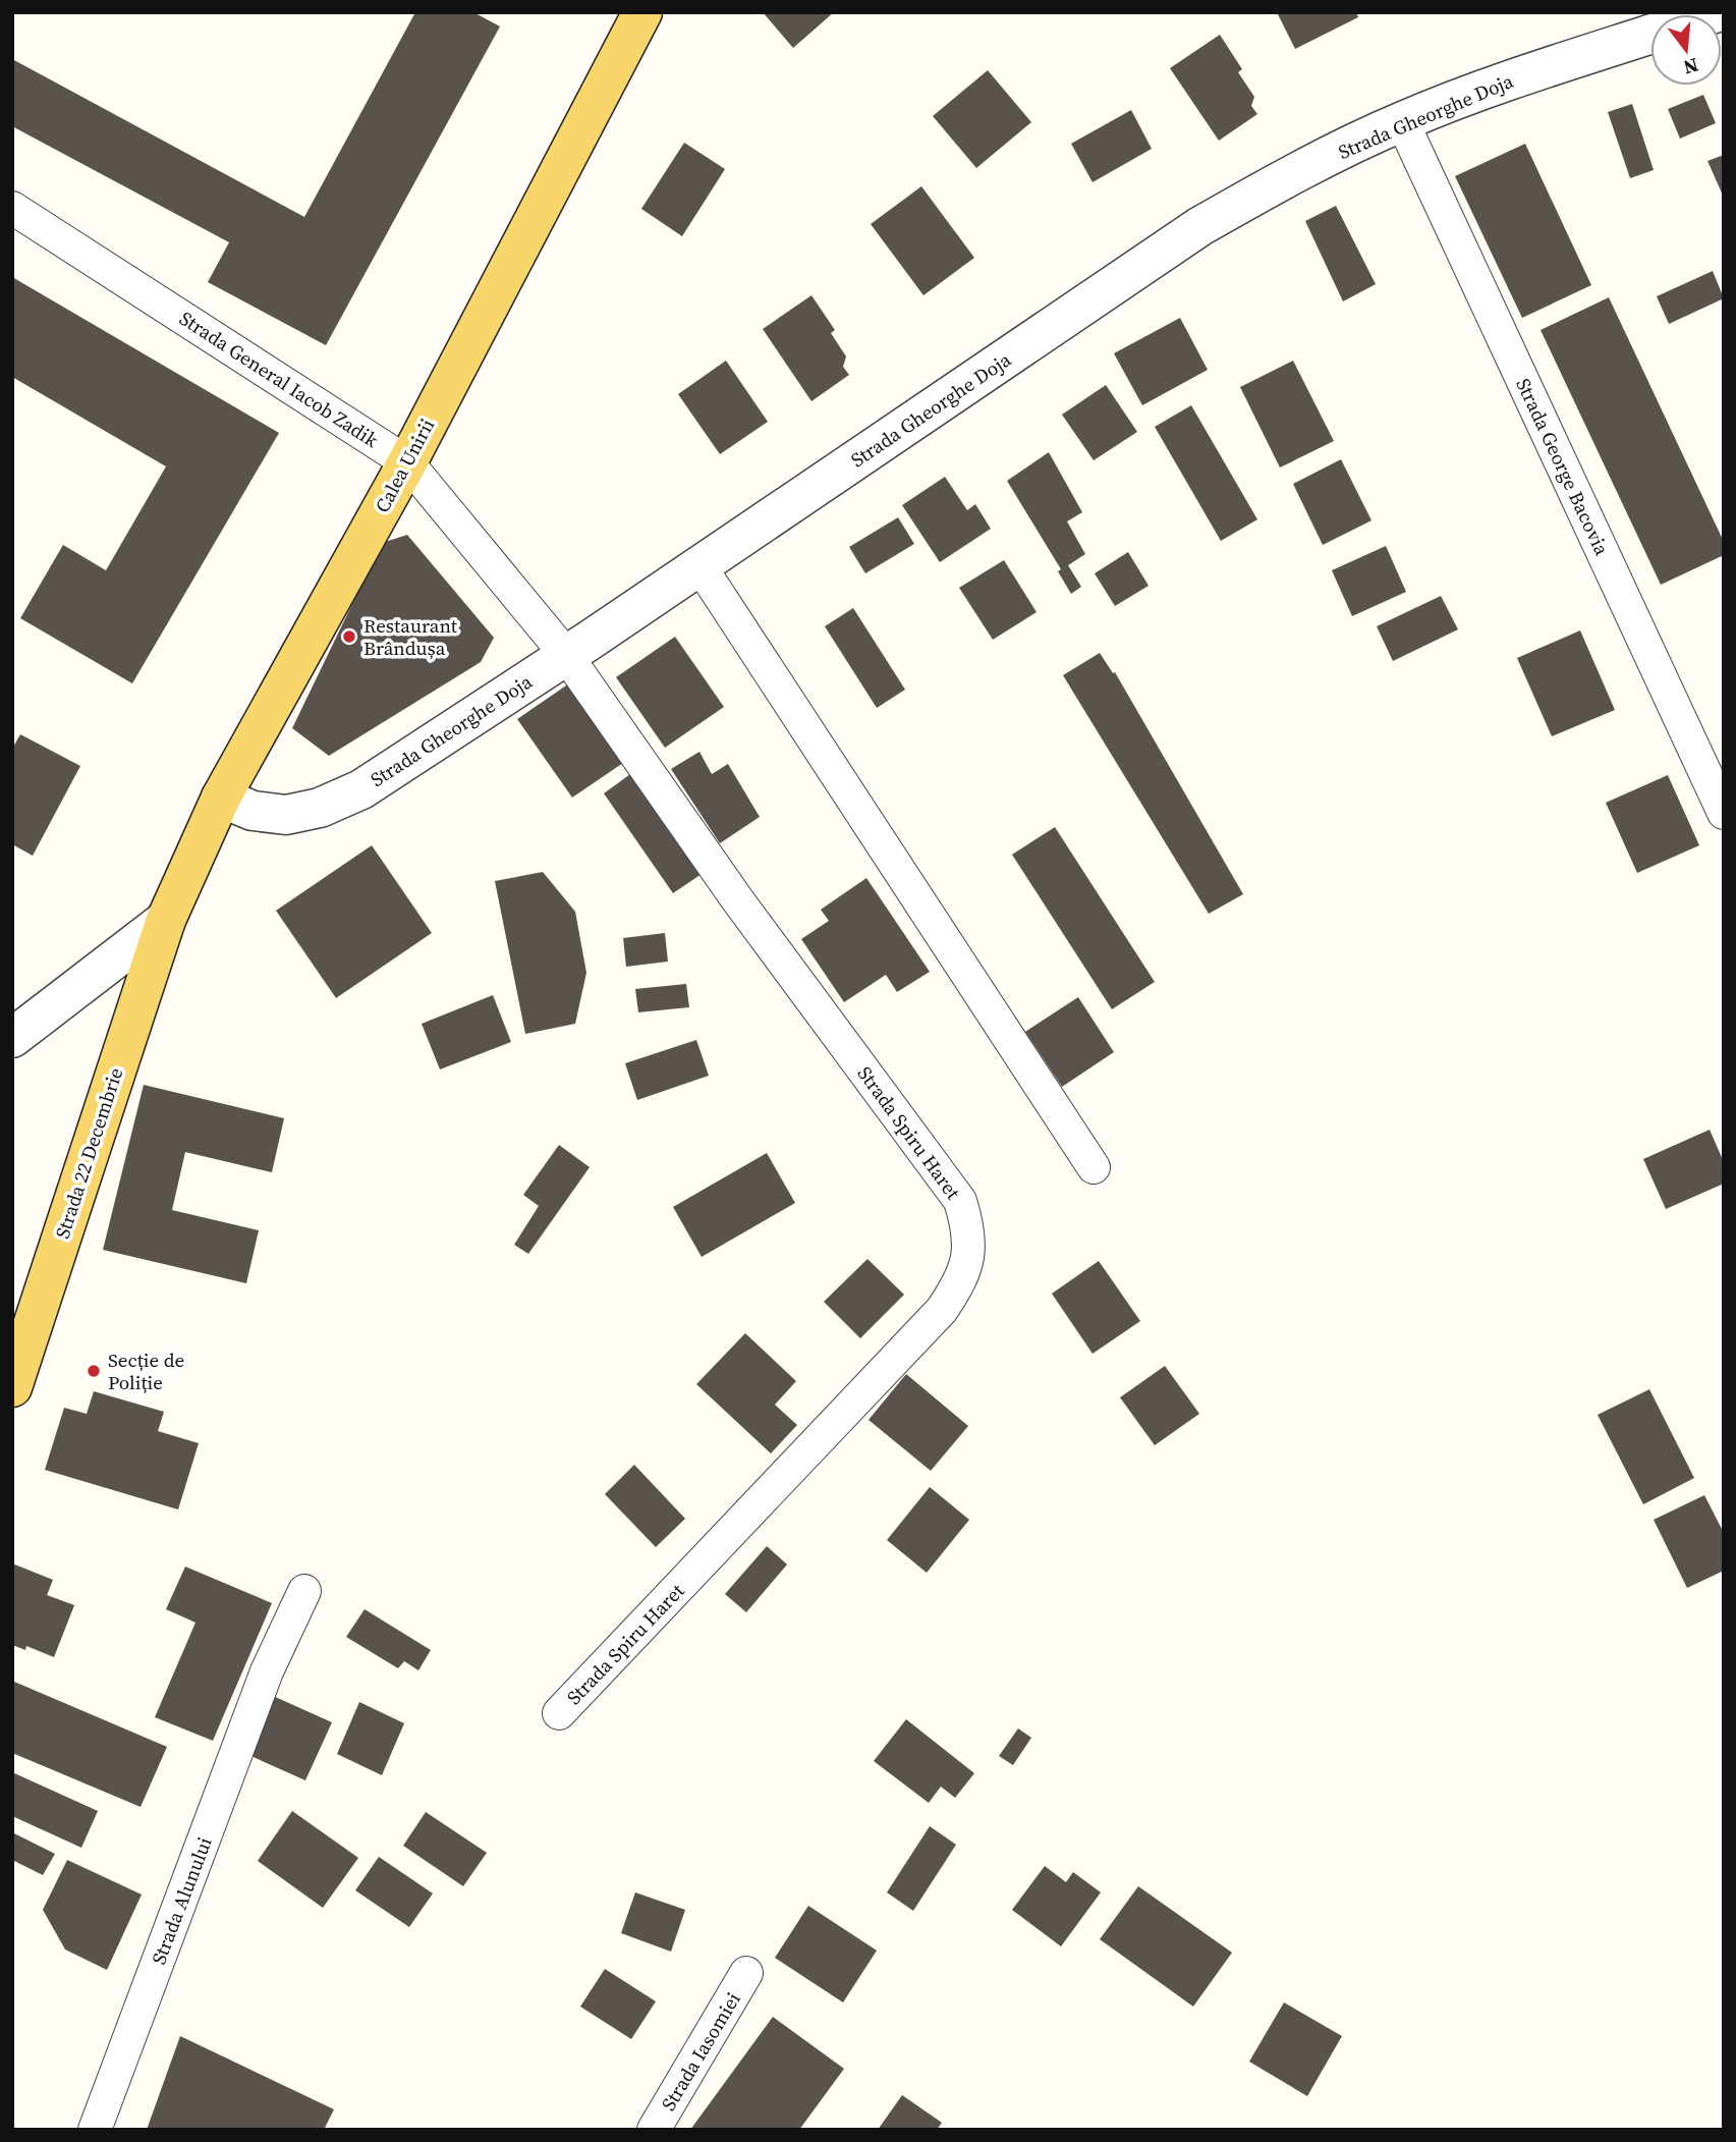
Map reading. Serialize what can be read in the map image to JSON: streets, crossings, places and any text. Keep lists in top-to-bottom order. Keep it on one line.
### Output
{"streets":{"main road":["Calea Unirii","Strada 22 Decembrie"],"street":["Strada Gheorghe Doja","Strada General Iacob Zadik","Strada George Bacovia","Strada Spiru Haret","Strada Alunului","Strada Iasomiei"]},"crossings":[["Strada Gheorghe Doja","Strada General Iacob Zadik"],["Strada Gheorghe Doja","Calea Unirii"],["Strada Gheorghe Doja","Strada George Bacovia"],["Strada Gheorghe Doja","Strada Spiru Haret"],["Strada General Iacob Zadik","Calea Unirii"],["Strada General Iacob Zadik","Strada Spiru Haret"],["Calea Unirii","Strada 22 Decembrie"]],"places":["Restaurant Brândușa","Secție de Poliție"],"north":"bottom"}
